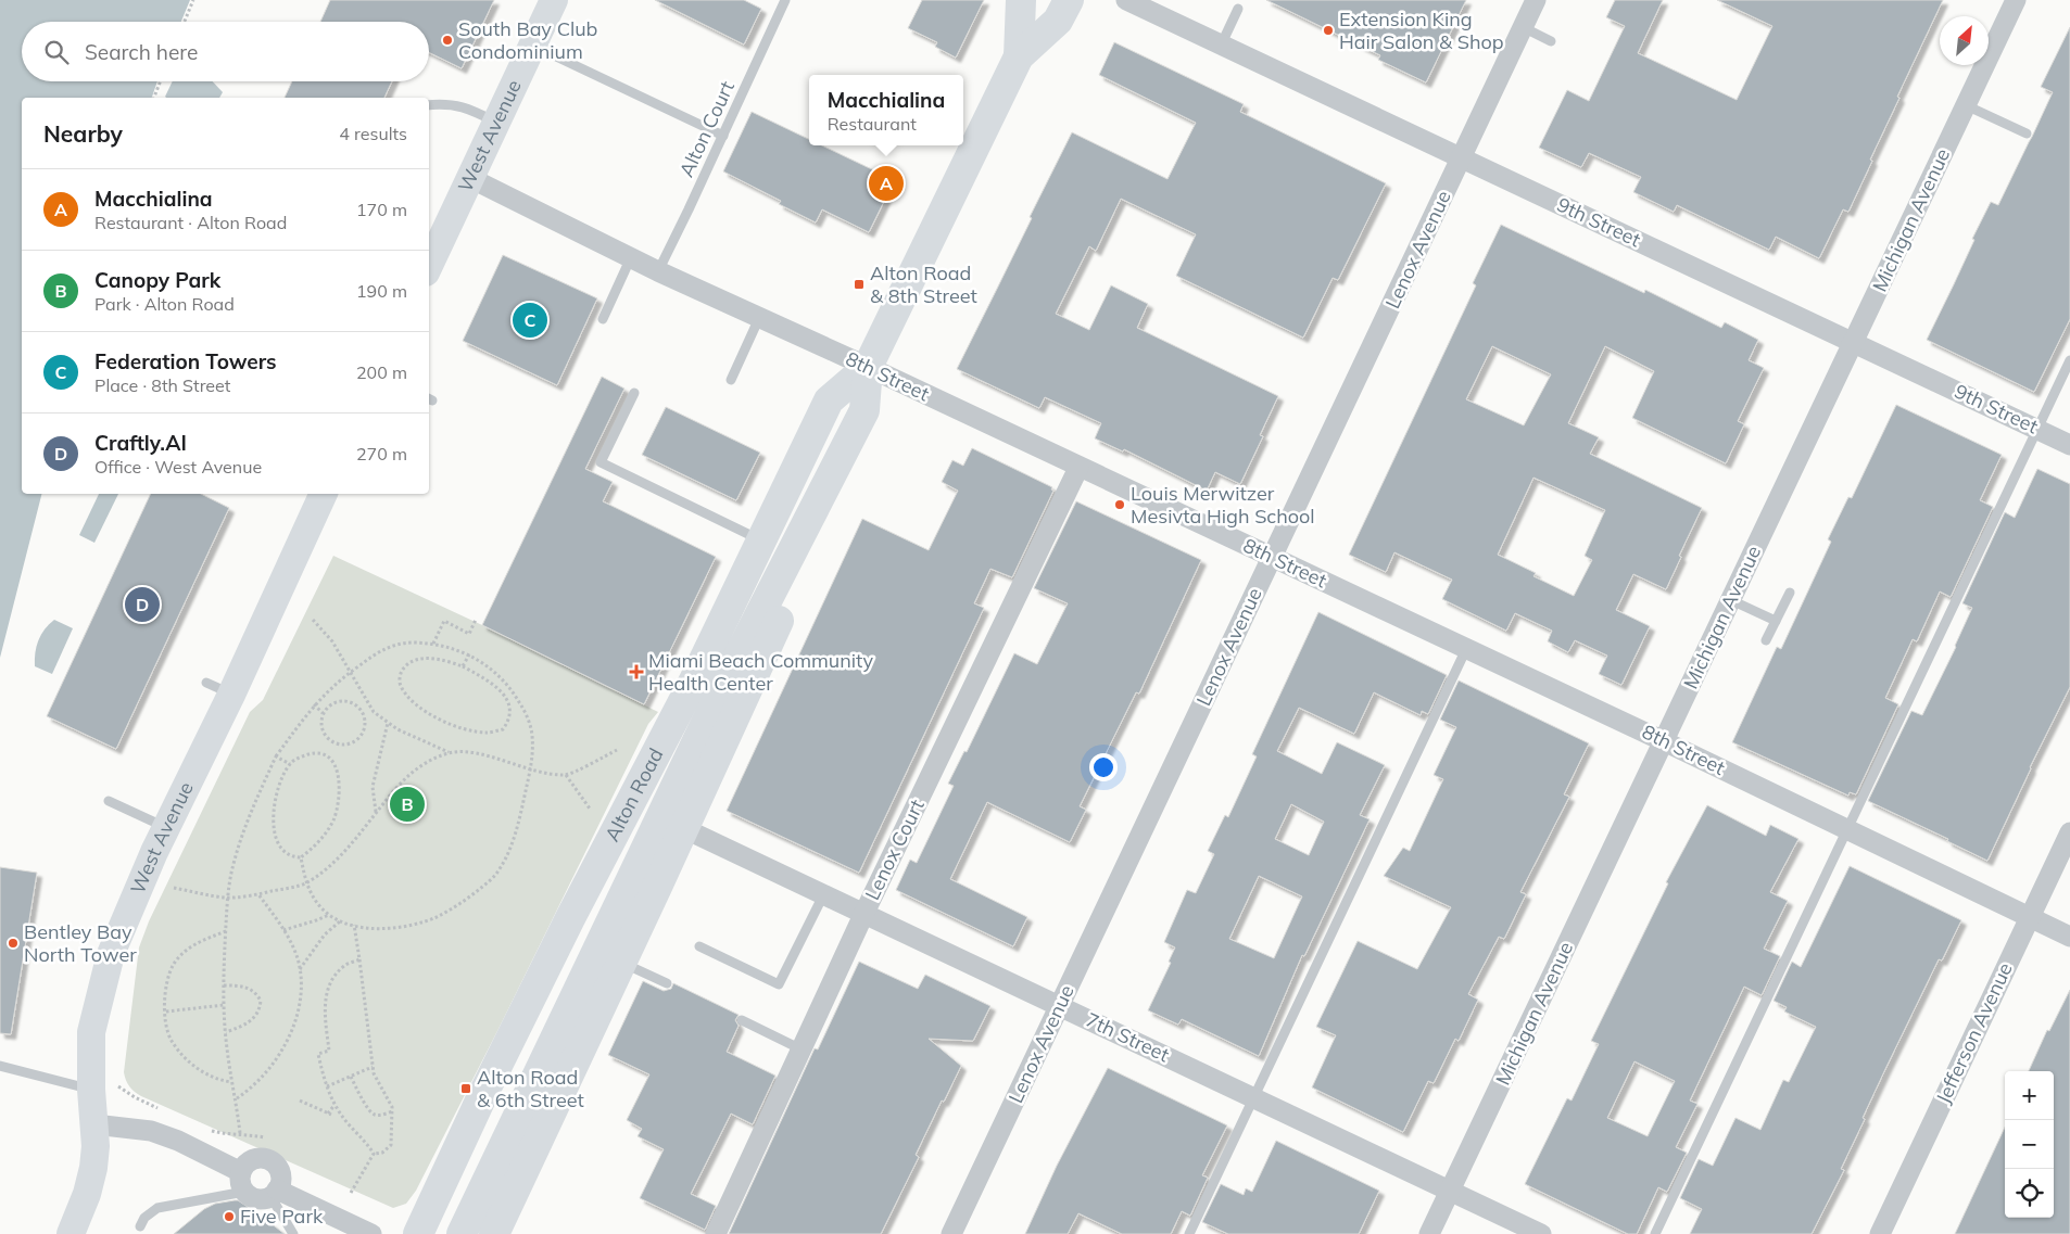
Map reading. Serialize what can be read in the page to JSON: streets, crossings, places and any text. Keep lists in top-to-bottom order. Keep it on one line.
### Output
{"streets":{"highway":["Alton Road"],"street":["West Avenue","Michigan Avenue","9th Street","Lenox Avenue","8th Street","Lenox Court","Jefferson Avenue","7th Street"],"lane":["Alton Court"]},"crossings":[["Alton Court","8th Street"],["West Avenue","8th Street"],["Michigan Avenue","9th Street"],["Michigan Avenue","8th Street"],["Michigan Avenue","7th Street"],["9th Street","Lenox Avenue"],["Lenox Avenue","8th Street"],["Lenox Avenue","7th Street"],["8th Street","Alton Road"],["8th Street","Lenox Court"],["8th Street","Jefferson Avenue"],["Lenox Court","7th Street"]],"places":{"other":["Extension King Hair Salon & Shop","South Bay Club Condominium","Louis Merwitzer Mesivta High School","Bentley Bay North Tower","Five Park"],"transit":["Alton Road & 8th Street","Alton Road & 6th Street"],"health":["Miami Beach Community Health Center"]},"north":"top right","page":{"search":"Search here","popup":["Macchialina","Restaurant"],"heading":["Nearby","4 results"],"pins":["A","C","D","B"],"list":[{"mark":"A","name":"Macchialina","note":"Restaurant · Alton Road","value":"170 m"},{"mark":"B","name":"Canopy Park","note":"Park · Alton Road","value":"190 m"},{"mark":"C","name":"Federation Towers","note":"Place · 8th Street","value":"200 m"},{"mark":"D","name":"Craftly.AI","note":"Office · West Avenue","value":"270 m"}],"map_buttons":["+","−"]}}
